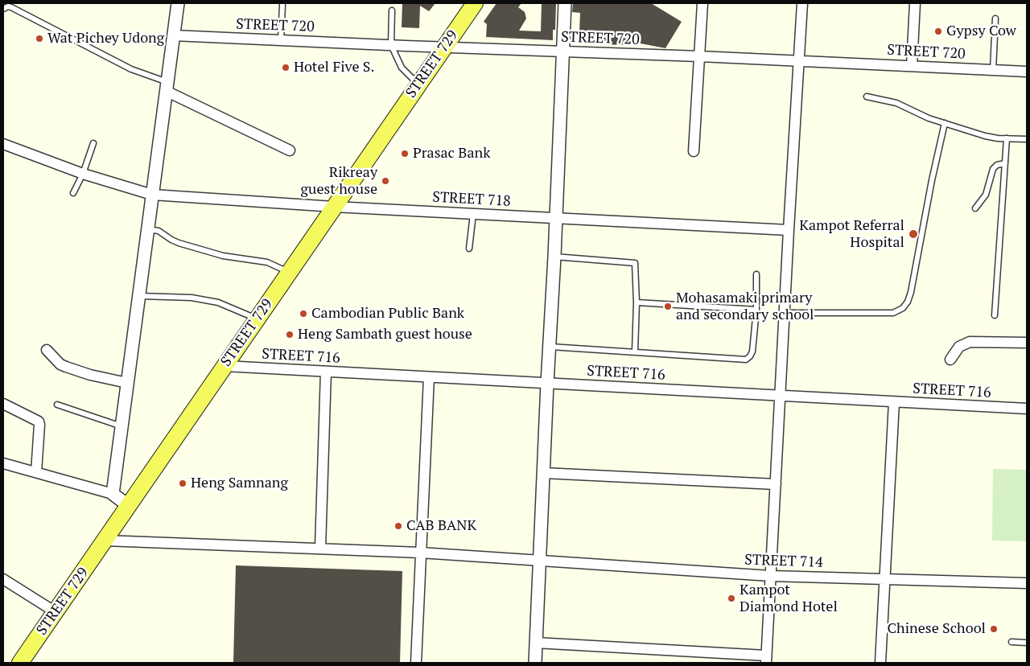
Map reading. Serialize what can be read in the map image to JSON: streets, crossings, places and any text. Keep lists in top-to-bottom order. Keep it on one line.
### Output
{"streets":{"main road":["STREET 729"],"street":["STREET 720","STREET 718","STREET 716","STREET 714"]},"crossings":[["STREET 720","STREET 729"],["STREET 729","STREET 718"],["STREET 729","STREET 716"],["STREET 729","STREET 714"]],"places":["Gypsy Cow","Wat Pichey Udong","Hotel Five S.","Prasac Bank","Rikreay guest house","Kampot Referral Hospital","Mohasamaki primary and secondary school","Cambodian Public Bank","Heng Sambath guest house","Heng Samnang","CAB BANK","Kampot Diamond Hotel","Chinese School"]}
